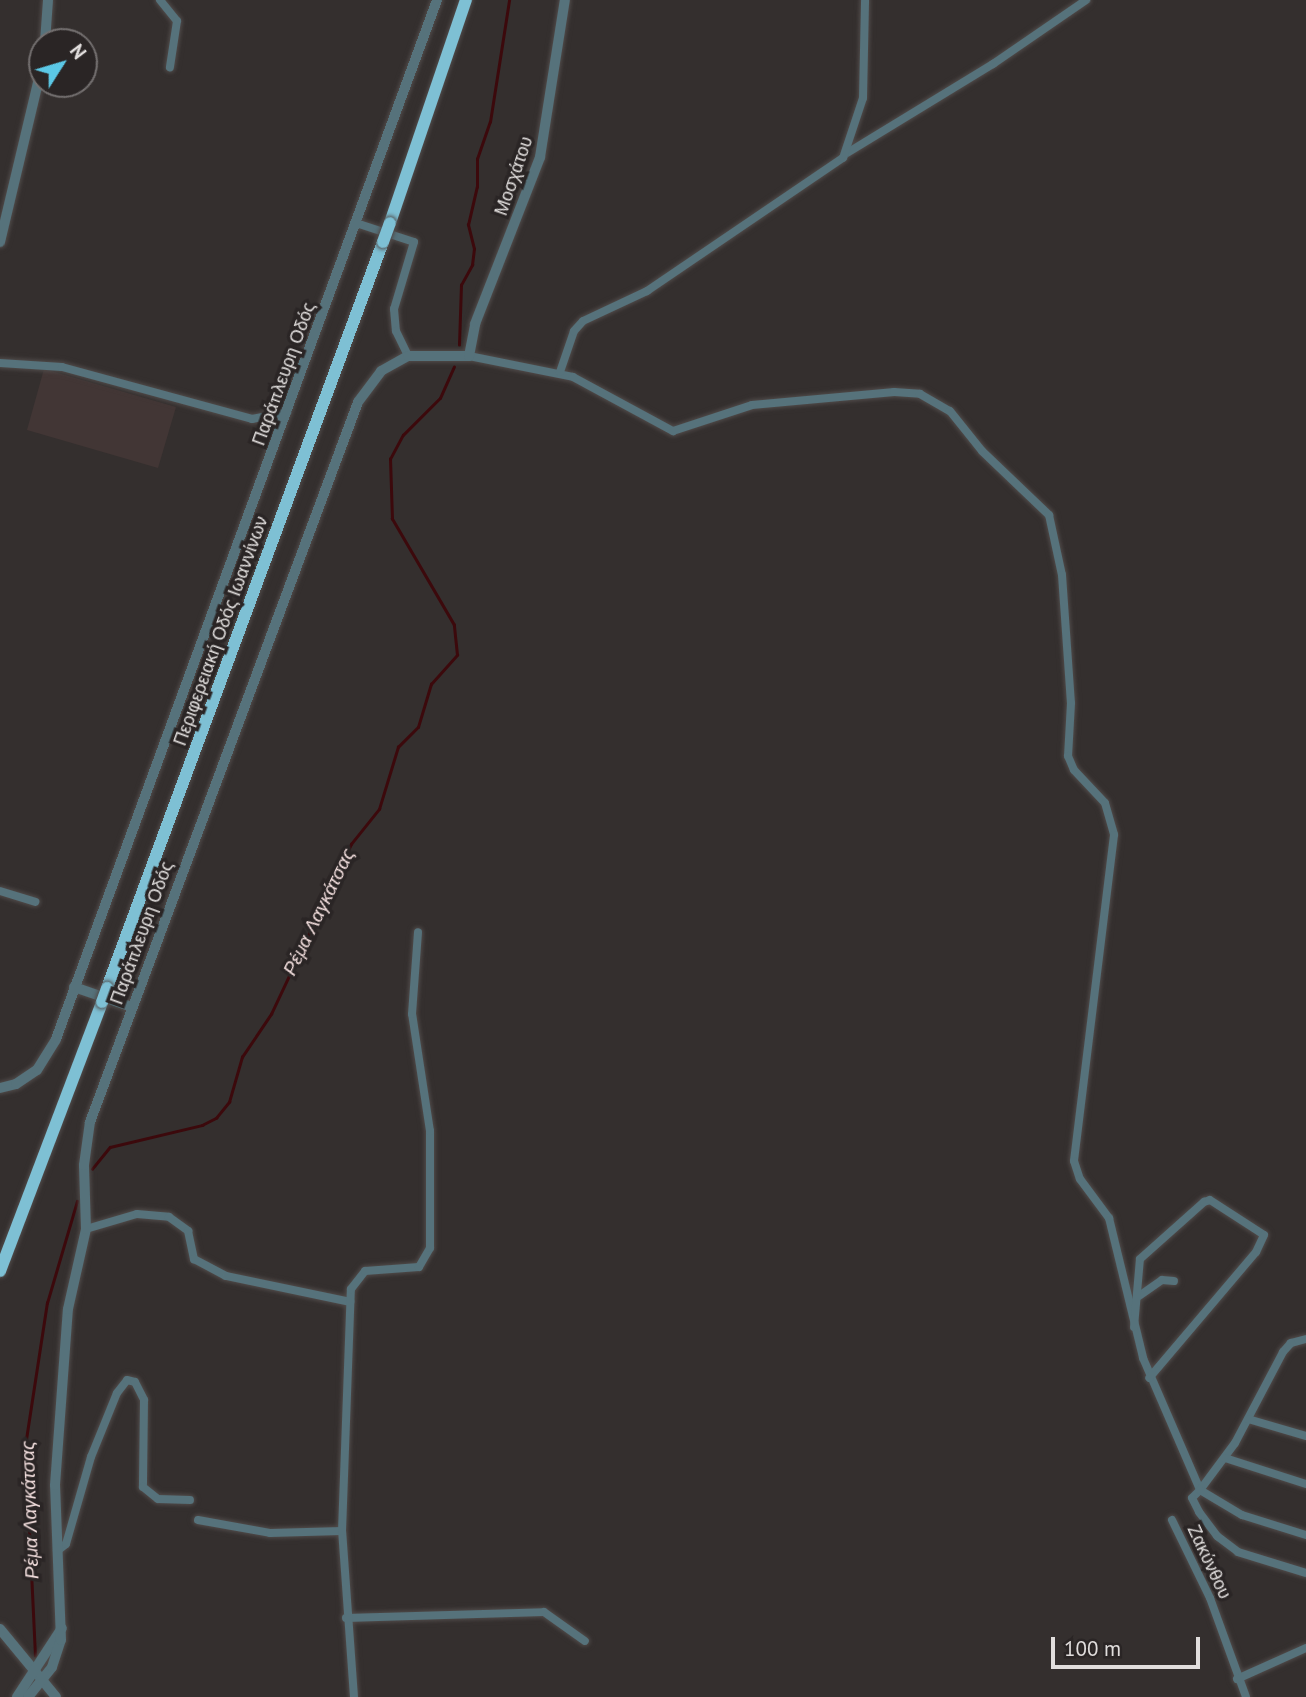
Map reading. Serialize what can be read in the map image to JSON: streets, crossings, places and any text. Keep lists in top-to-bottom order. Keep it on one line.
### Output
{"streets":{"highway":["Περιφερειακή Οδός Ιωαννίνων"],"street":["Μοσχάτου","Παράπλευρη Οδός","Ζακύνθου"]},"water":["Ρέμα Λαγκάτσας"],"scale_bar":"100 m","north":"top right"}
